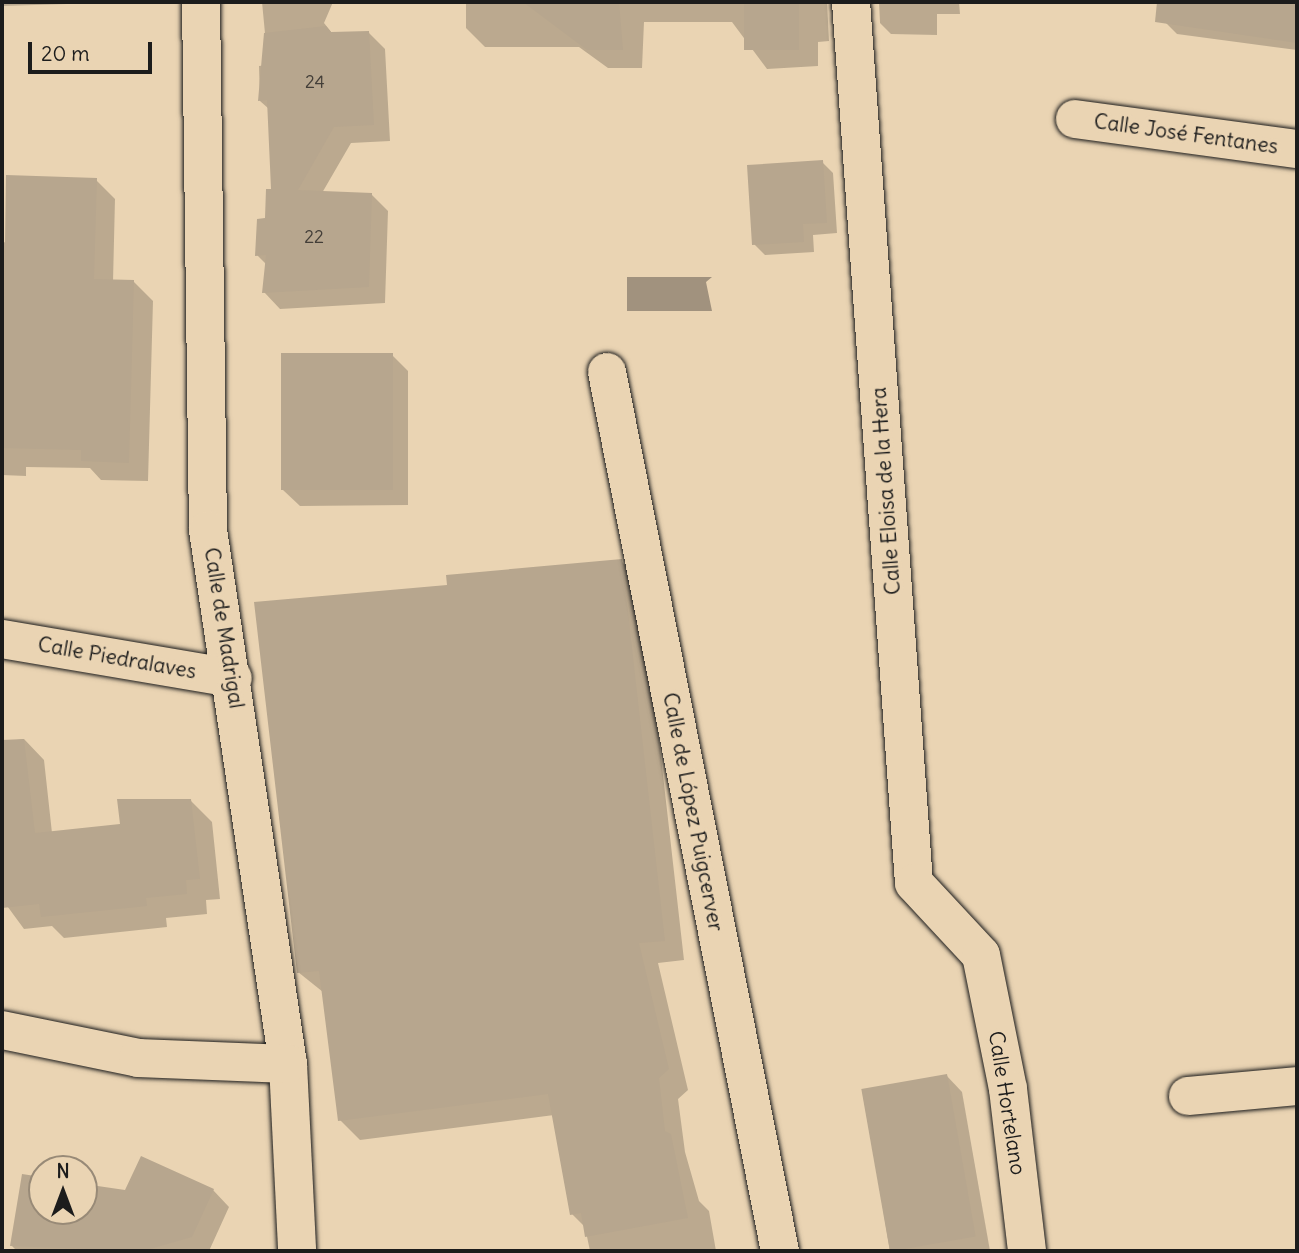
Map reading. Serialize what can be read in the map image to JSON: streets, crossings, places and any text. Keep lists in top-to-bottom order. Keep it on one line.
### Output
{"streets":{"street":["Calle José Fentanes","Calle Eloisa de la Hera","Calle de Madrigal","Calle Piedralaves","Calle de López Puigcerver","Calle Hortelano"]},"crossings":[["Calle Eloisa de la Hera","Calle Hortelano"],["Calle de Madrigal","Calle Piedralaves"]],"house_numbers":["24","22"],"scale_bar":"20 m","north":"top"}
